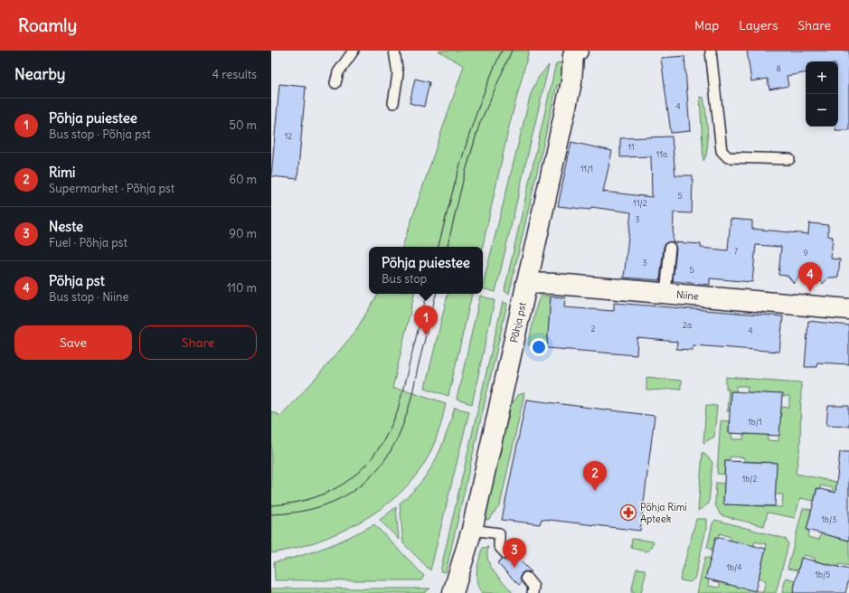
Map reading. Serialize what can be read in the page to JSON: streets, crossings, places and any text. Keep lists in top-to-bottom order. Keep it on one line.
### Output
{"streets":{"main road":["Niine","Põhja pst"]},"crossings":[["Niine","Põhja pst"]],"places":{"pharmacy":["Põhja Rimi Apteek"]},"house_numbers":["8","4","12","11","11a","11/1","5","11/2","3","7","9","3","5","2a","2","4","1b/1","1b/2","1b/3","1b/4","1b/5"],"page":{"header":"Roamly","nav":["Map","Layers","Share"],"heading":["Nearby","4 results"],"map_buttons":["+","−"],"list":[{"mark":"1","name":"Põhja puiestee","note":"Bus stop · Põhja pst","value":"50 m"},{"mark":"2","name":"Rimi","note":"Supermarket · Põhja pst","value":"60 m"},{"mark":"3","name":"Neste","note":"Fuel · Põhja pst","value":"90 m"},{"mark":"4","name":"Põhja pst","note":"Bus stop · Niine","value":"110 m"}],"popup":["Põhja puiestee","Bus stop"],"pins":["4","1","2","3"],"buttons":["Save","Share"]}}
